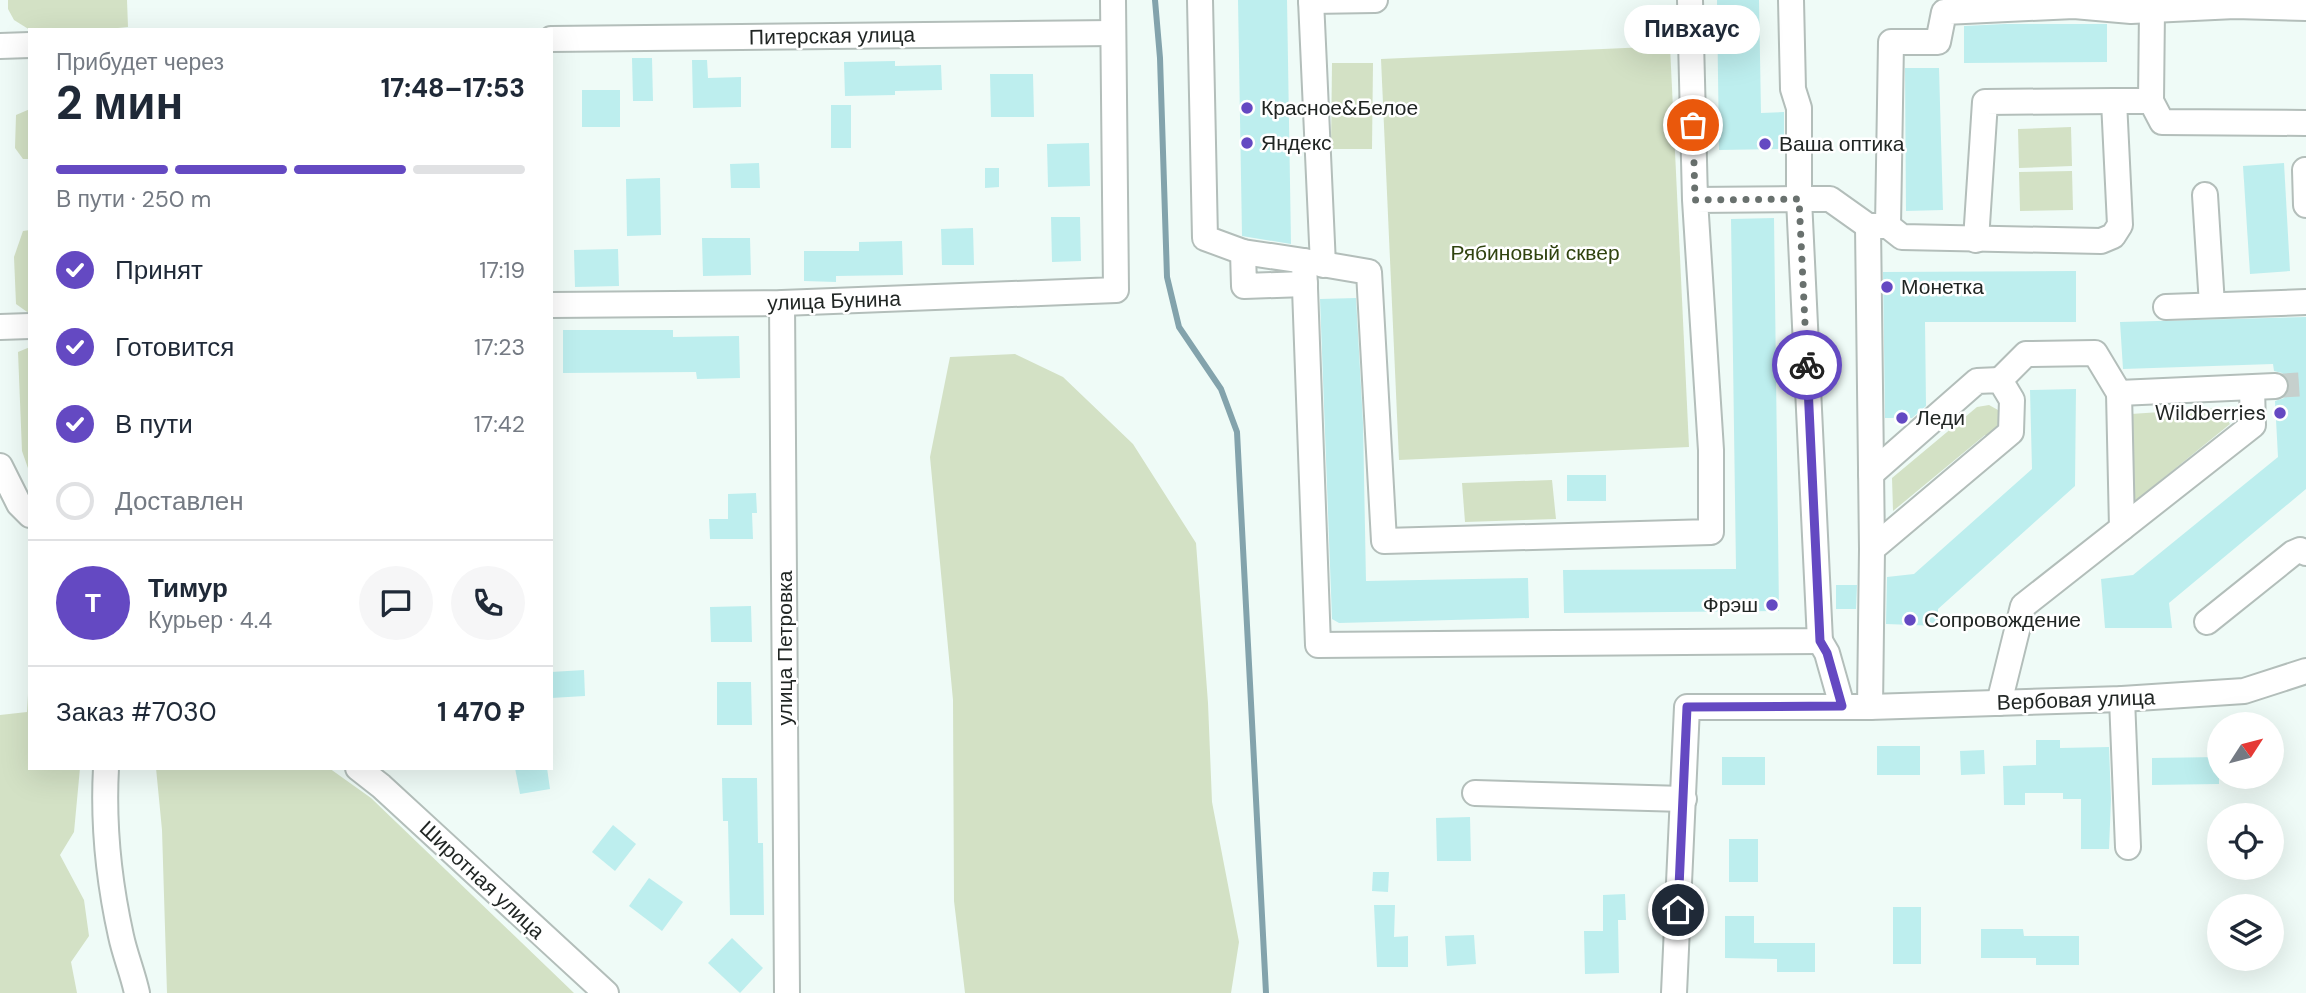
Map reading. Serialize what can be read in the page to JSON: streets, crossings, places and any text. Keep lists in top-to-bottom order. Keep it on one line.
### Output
{"streets":{"street":["Питерская улица","улица Бунина","улица Петровка","Вербовая улица","Широтная улица"]},"crossings":[["Питерская улица","улица Бунина"],["улица Бунина","улица Петровка"]],"parks":["Рябиновый сквер"],"places":["Красное&Белое","Пивхаус","Яндекс","Ваша оптика","Монетка","Wildberries","Леди","Фрэш","Сопровождение"],"north":"top right","page":{"bubble":"Пивхаус","heading":["2 мин","Прибудет через","17:48–17:53"],"panel":["Тимур","Курьер · 4.4","Заказ #7030","1 470 ₽"],"bar":"В пути · 250 m","list":[["Принят","17:19"],["Готовится","17:23"],["В пути","17:42"],"Доставлен"],"round":"Т"}}
